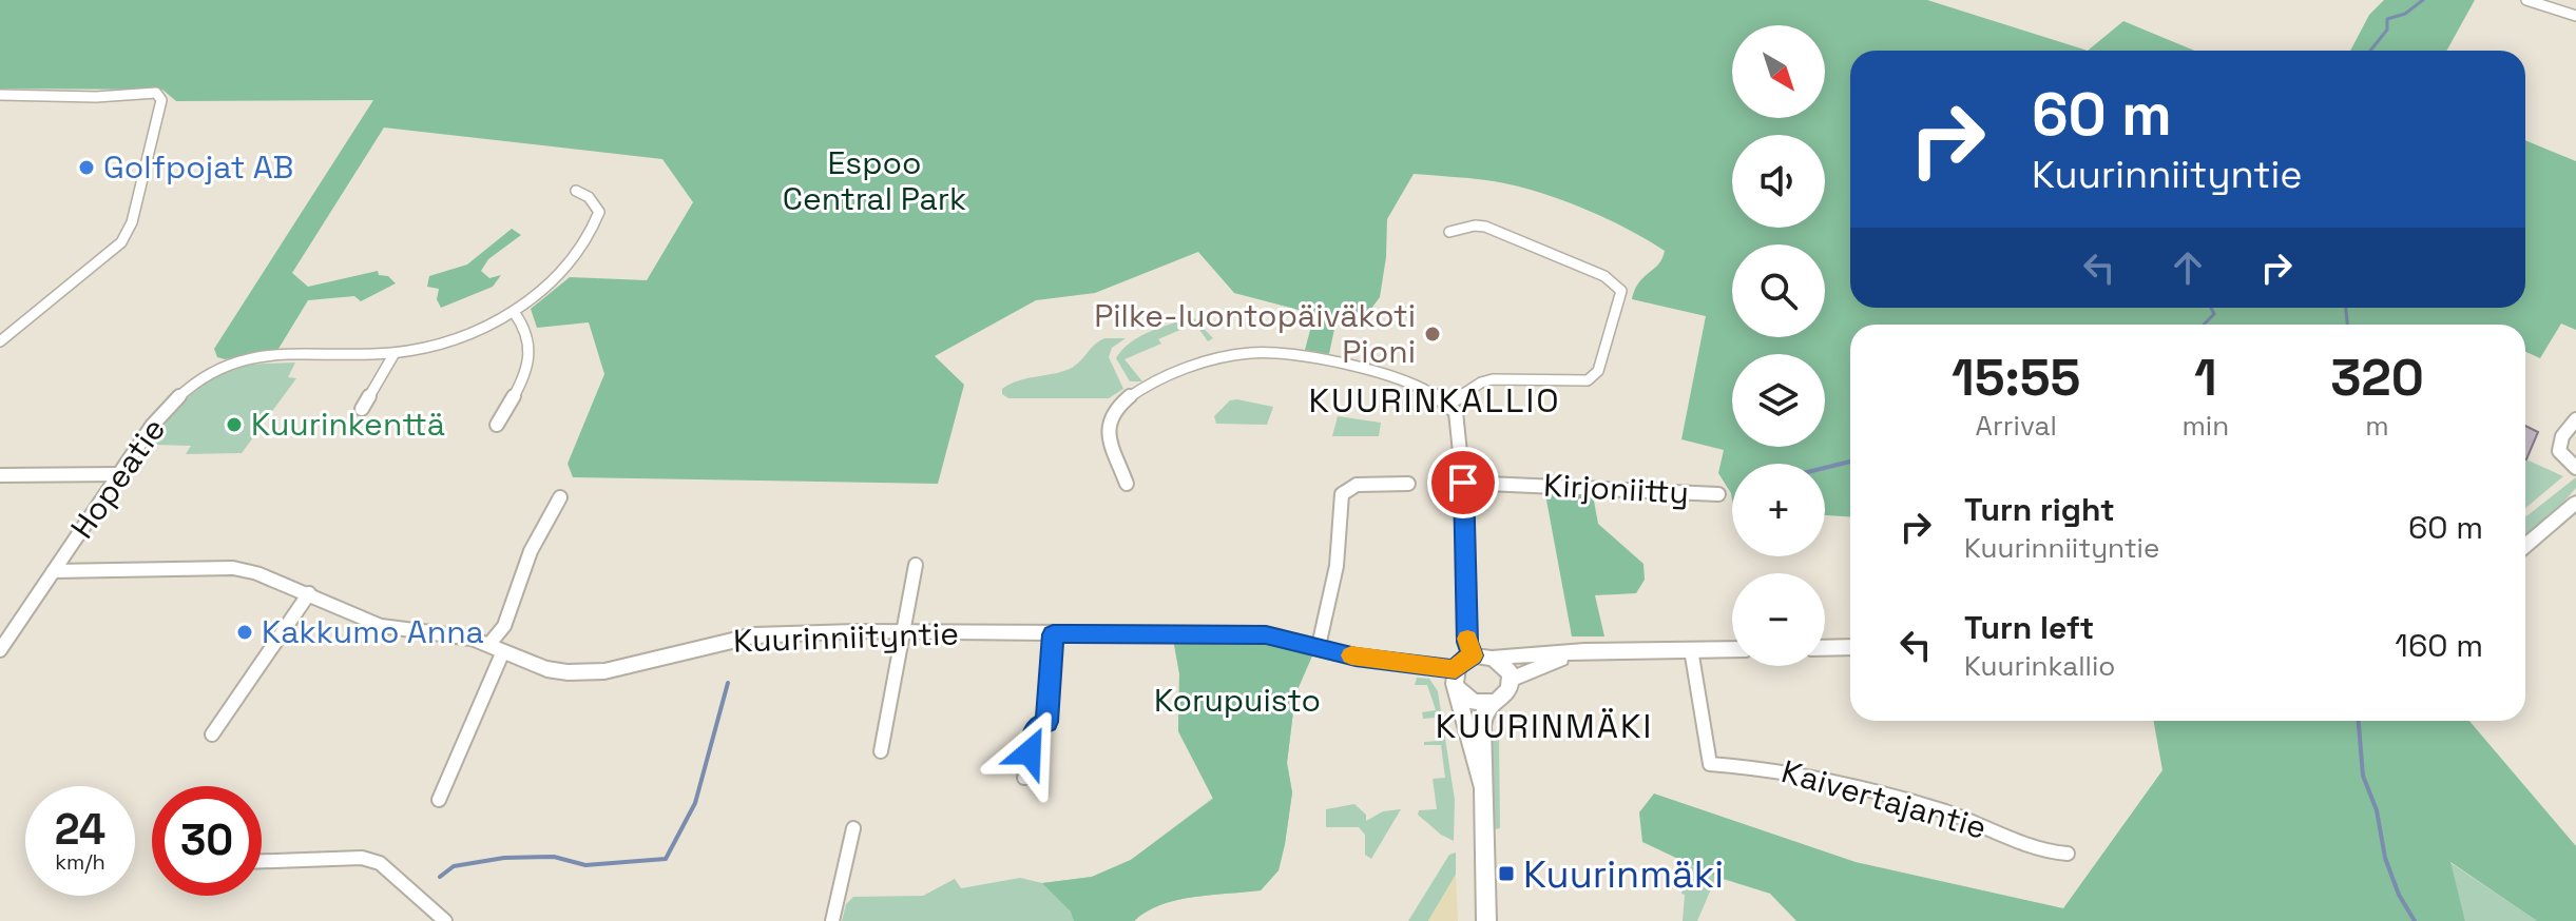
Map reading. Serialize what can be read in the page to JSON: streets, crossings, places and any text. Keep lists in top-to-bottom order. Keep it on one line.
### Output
{"streets":{"street":["Hopeatie","Kirjoniitty","Kuurinniityntie","Kaivertajantie"]},"crossings":[["Hopeatie","Kuurinniityntie"]],"districts":["KUURINKALLIO","KUURINMÄKI"],"parks":["Espoo Central Park","Korupuisto"],"places":{"other":["Golfpojat AB","Pilke-luontopäiväkoti Pioni","Kuurinkenttä","Kakkumo Anna"],"transit":["Kuurinmäki"]},"north":"bottom right","page":{"map_buttons":["+","−"],"turn":["60 m","Kuurinniityntie"],"eta":["15:55","Arrival","1","min","320","m"],"list":[{"name":"Turn right","note":"Kuurinniityntie","value":"60 m"},{"name":"Turn left","note":"Kuurinkallio","value":"160 m"}],"speed":"24 km/h","limit":"30"}}
